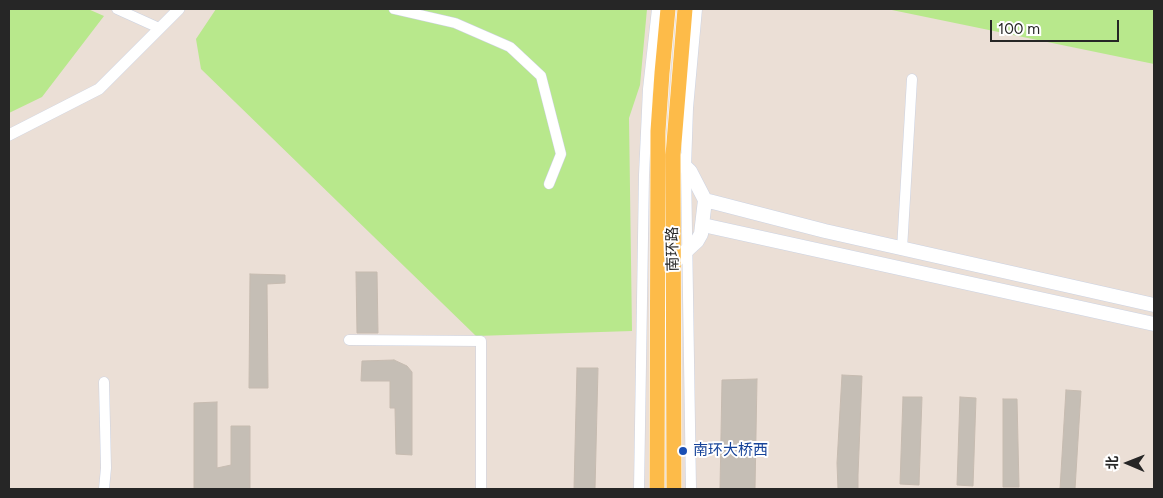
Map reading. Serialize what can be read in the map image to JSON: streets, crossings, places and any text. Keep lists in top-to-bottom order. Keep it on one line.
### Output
{"streets":{"main road":["南环路"]},"places":["南环大桥西"],"scale_bar":"100 m","north":"left"}
